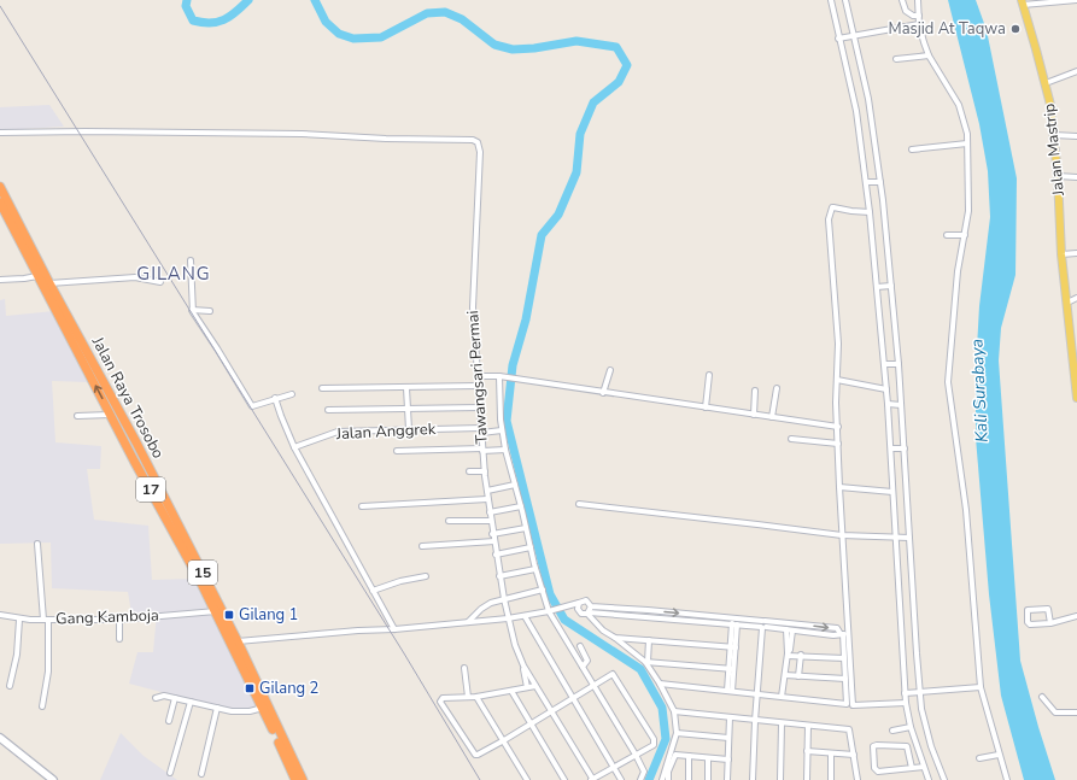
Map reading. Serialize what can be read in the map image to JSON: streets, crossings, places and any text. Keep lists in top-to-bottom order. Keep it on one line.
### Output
{"streets":{"highway":["Jalan Raya Trosobo","17","15"],"main road":["Jalan Mastrip"],"street":["Tawangsari Permai","Jalan Anggrek","Gang Kamboja"]},"crossings":[["Tawangsari Permai","Jalan Anggrek"],["Jalan Raya Trosobo","Gang Kamboja"]],"districts":["GILANG"],"water":["Kali Surabaya"],"places":{"other":["Masjid At Taqwa"],"transit":["Gilang 1","Gilang 2"]}}
